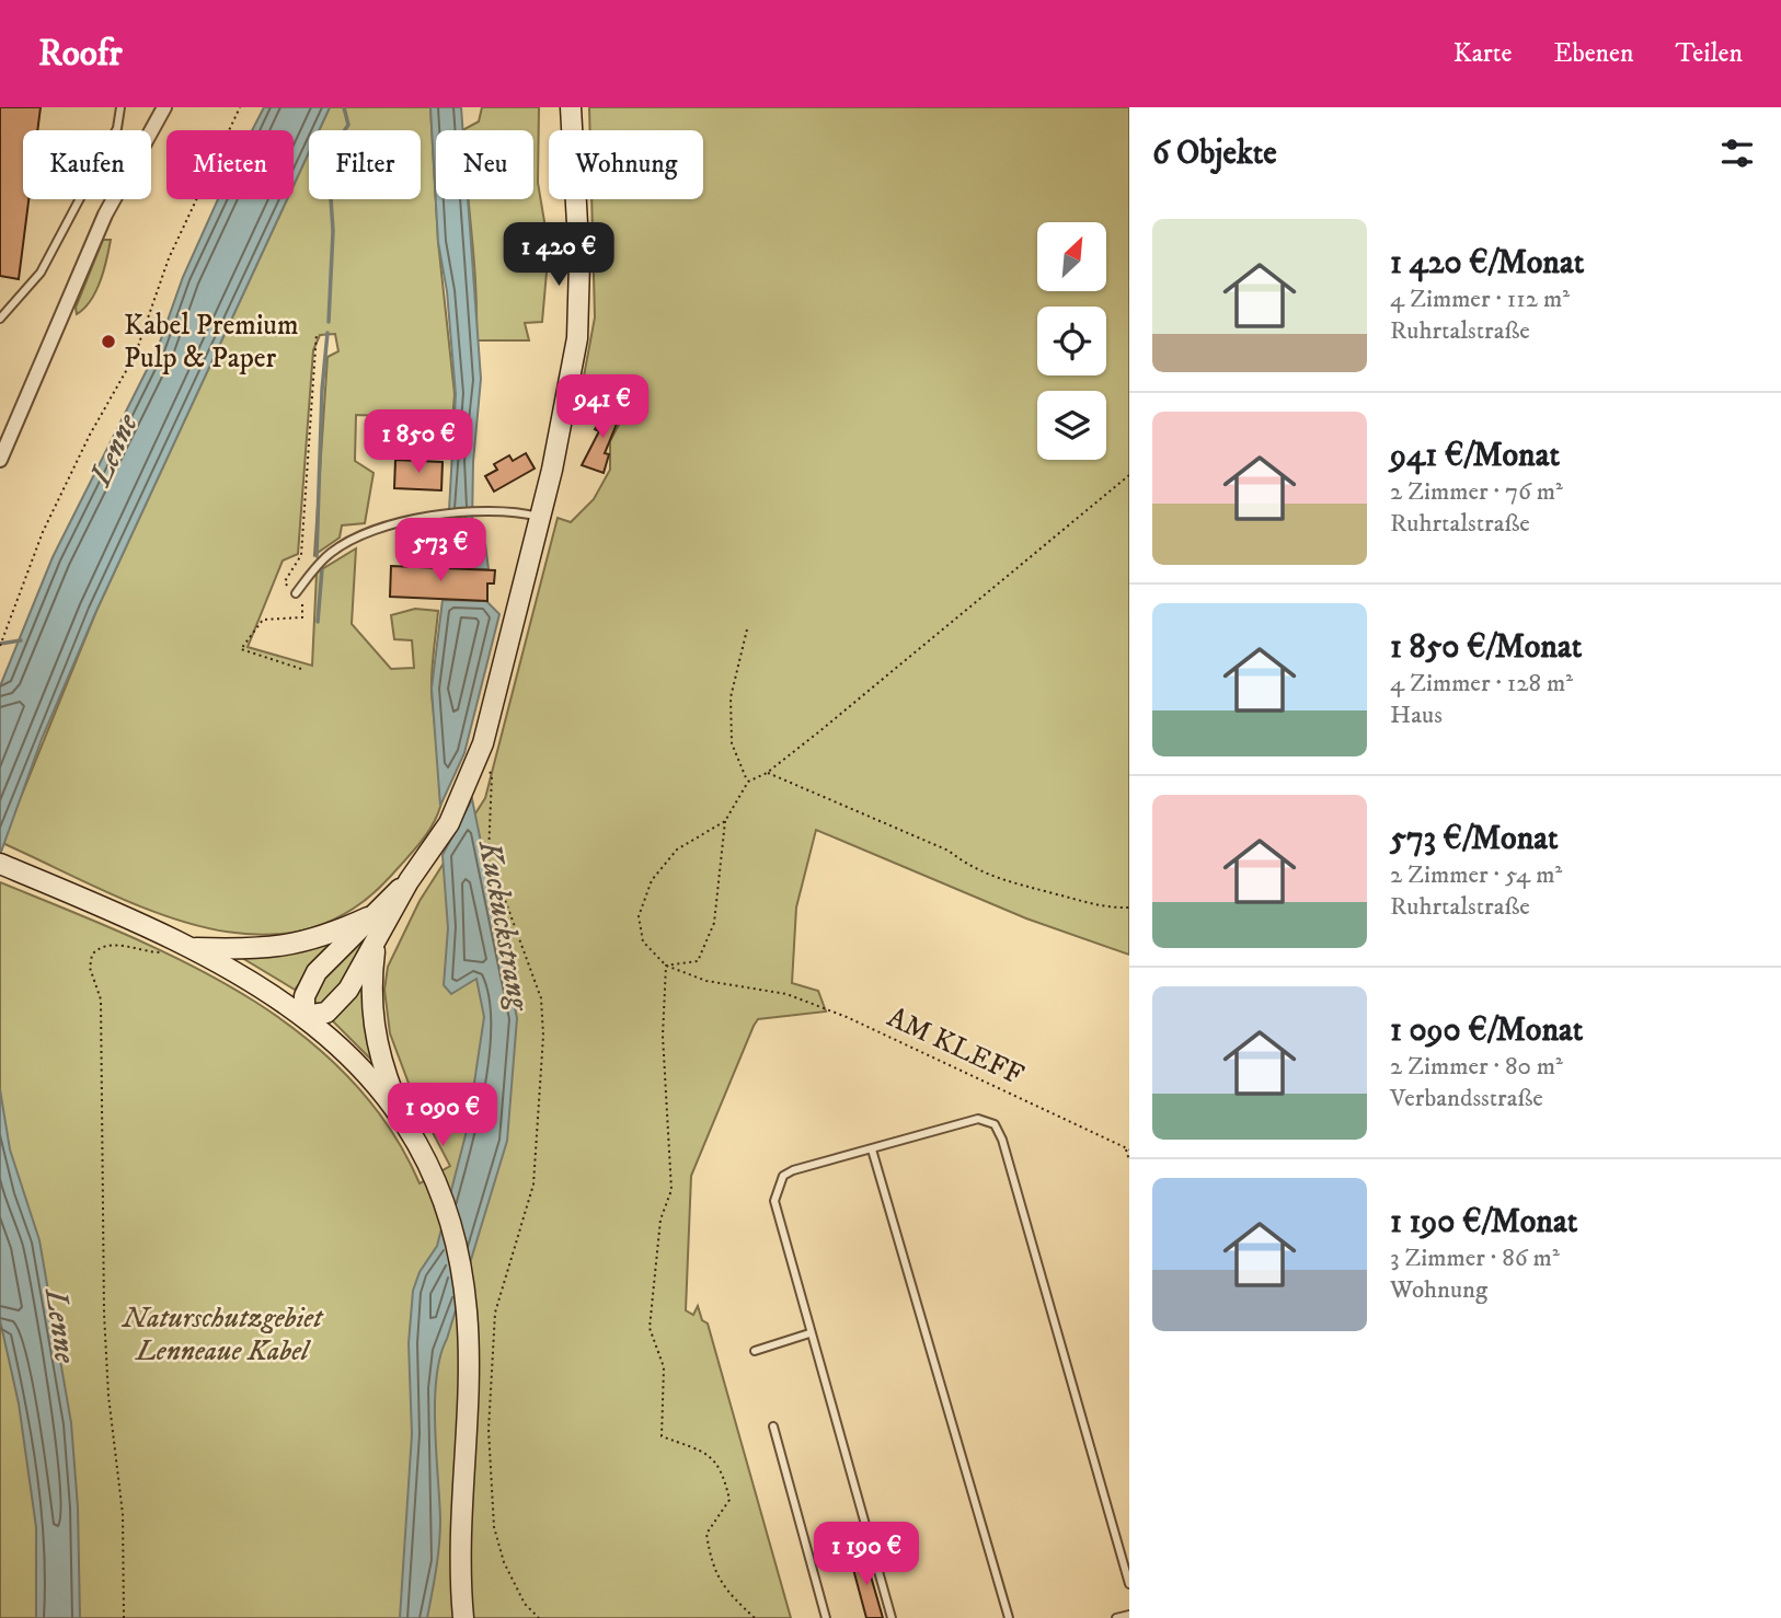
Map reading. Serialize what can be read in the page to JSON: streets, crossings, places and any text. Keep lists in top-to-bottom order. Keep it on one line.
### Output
{"streets":{"path":["AM KLEFF"]},"water":["Lenne","Kuckuckstrang"],"parks":["Naturschutzgebiet Lenneaue Kabel"],"places":["Kabel Premium Pulp & Paper"],"north":"top right","page":{"header":"Roofr","nav":["Karte","Ebenen","Teilen"],"heading":"6 Objekte","chip":["Kaufen","Mieten","Filter","Neu","Wohnung"],"list":[{"name":"1 420 €/Monat","note":"4 Zimmer · 112 m² · Ruhrtalstraße"},{"name":"941 €/Monat","note":"2 Zimmer · 76 m² · Ruhrtalstraße"},{"name":"1 850 €/Monat","note":"4 Zimmer · 128 m² · Haus"},{"name":"573 €/Monat","note":"2 Zimmer · 54 m² · Ruhrtalstraße"},{"name":"1 090 €/Monat","note":"2 Zimmer · 80 m² · Verbandsstraße"},{"name":"1 190 €/Monat","note":"3 Zimmer · 86 m² · Wohnung"}],"price":["1 420 €","941 €","1 850 €","573 €","1 090 €","1 190 €"]}}
